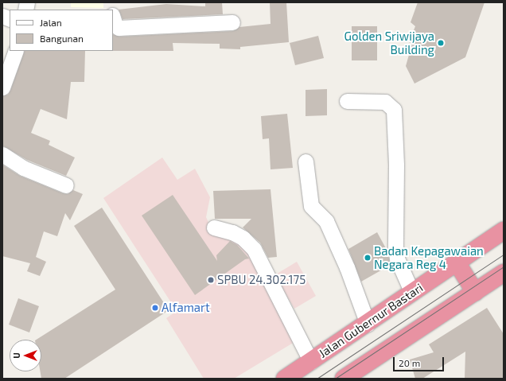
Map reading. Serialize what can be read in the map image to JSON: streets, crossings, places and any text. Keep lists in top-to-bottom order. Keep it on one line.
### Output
{"streets":{"highway":["Jalan Gubernur Bastari"]},"places":["Golden Sriwijaya Building","Badan Kepagawaian Negara Reg 4","SPBU 24.302.175","Alfamart"],"legend":["Jalan","Bangunan"],"scale_bar":"20 m","north":"left"}
